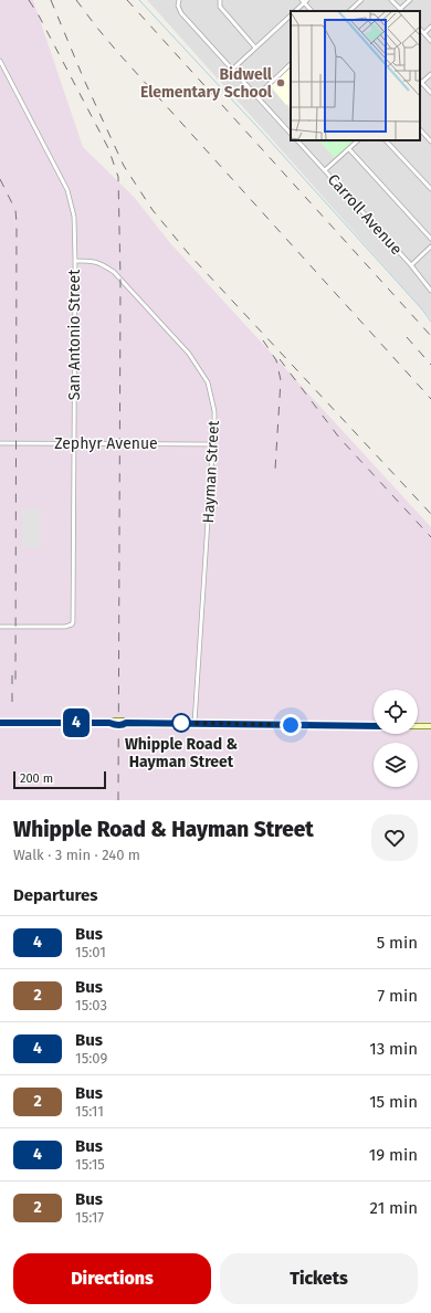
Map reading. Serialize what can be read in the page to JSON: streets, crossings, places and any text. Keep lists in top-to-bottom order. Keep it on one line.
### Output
{"streets":{"street":["Carroll Avenue","San Antonio Street","Zephyr Avenue","Hayman Street"]},"crossings":[["San Antonio Street","Zephyr Avenue"],["San Antonio Street","Hayman Street"],["Zephyr Avenue","Hayman Street"]],"places":["Bidwell Elementary School","Whipple Road & Hayman Street"],"lines":["bus line 4"],"scale_bar":"200 m","page":{"on_map":"4","scale":"200 m","heading":[["Whipple Road & Hayman Street","Walk · 3 min · 240 m"],"Departures"],"list":[{"mark":"4","name":"Bus","note":"15:01","value":"5 min"},{"mark":"2","name":"Bus","note":"15:03","value":"7 min"},{"mark":"4","name":"Bus","note":"15:09","value":"13 min"},{"mark":"2","name":"Bus","note":"15:11","value":"15 min"},{"mark":"4","name":"Bus","note":"15:15","value":"19 min"},{"mark":"2","name":"Bus","note":"15:17","value":"21 min"}],"buttons":["Directions","Tickets"]}}
